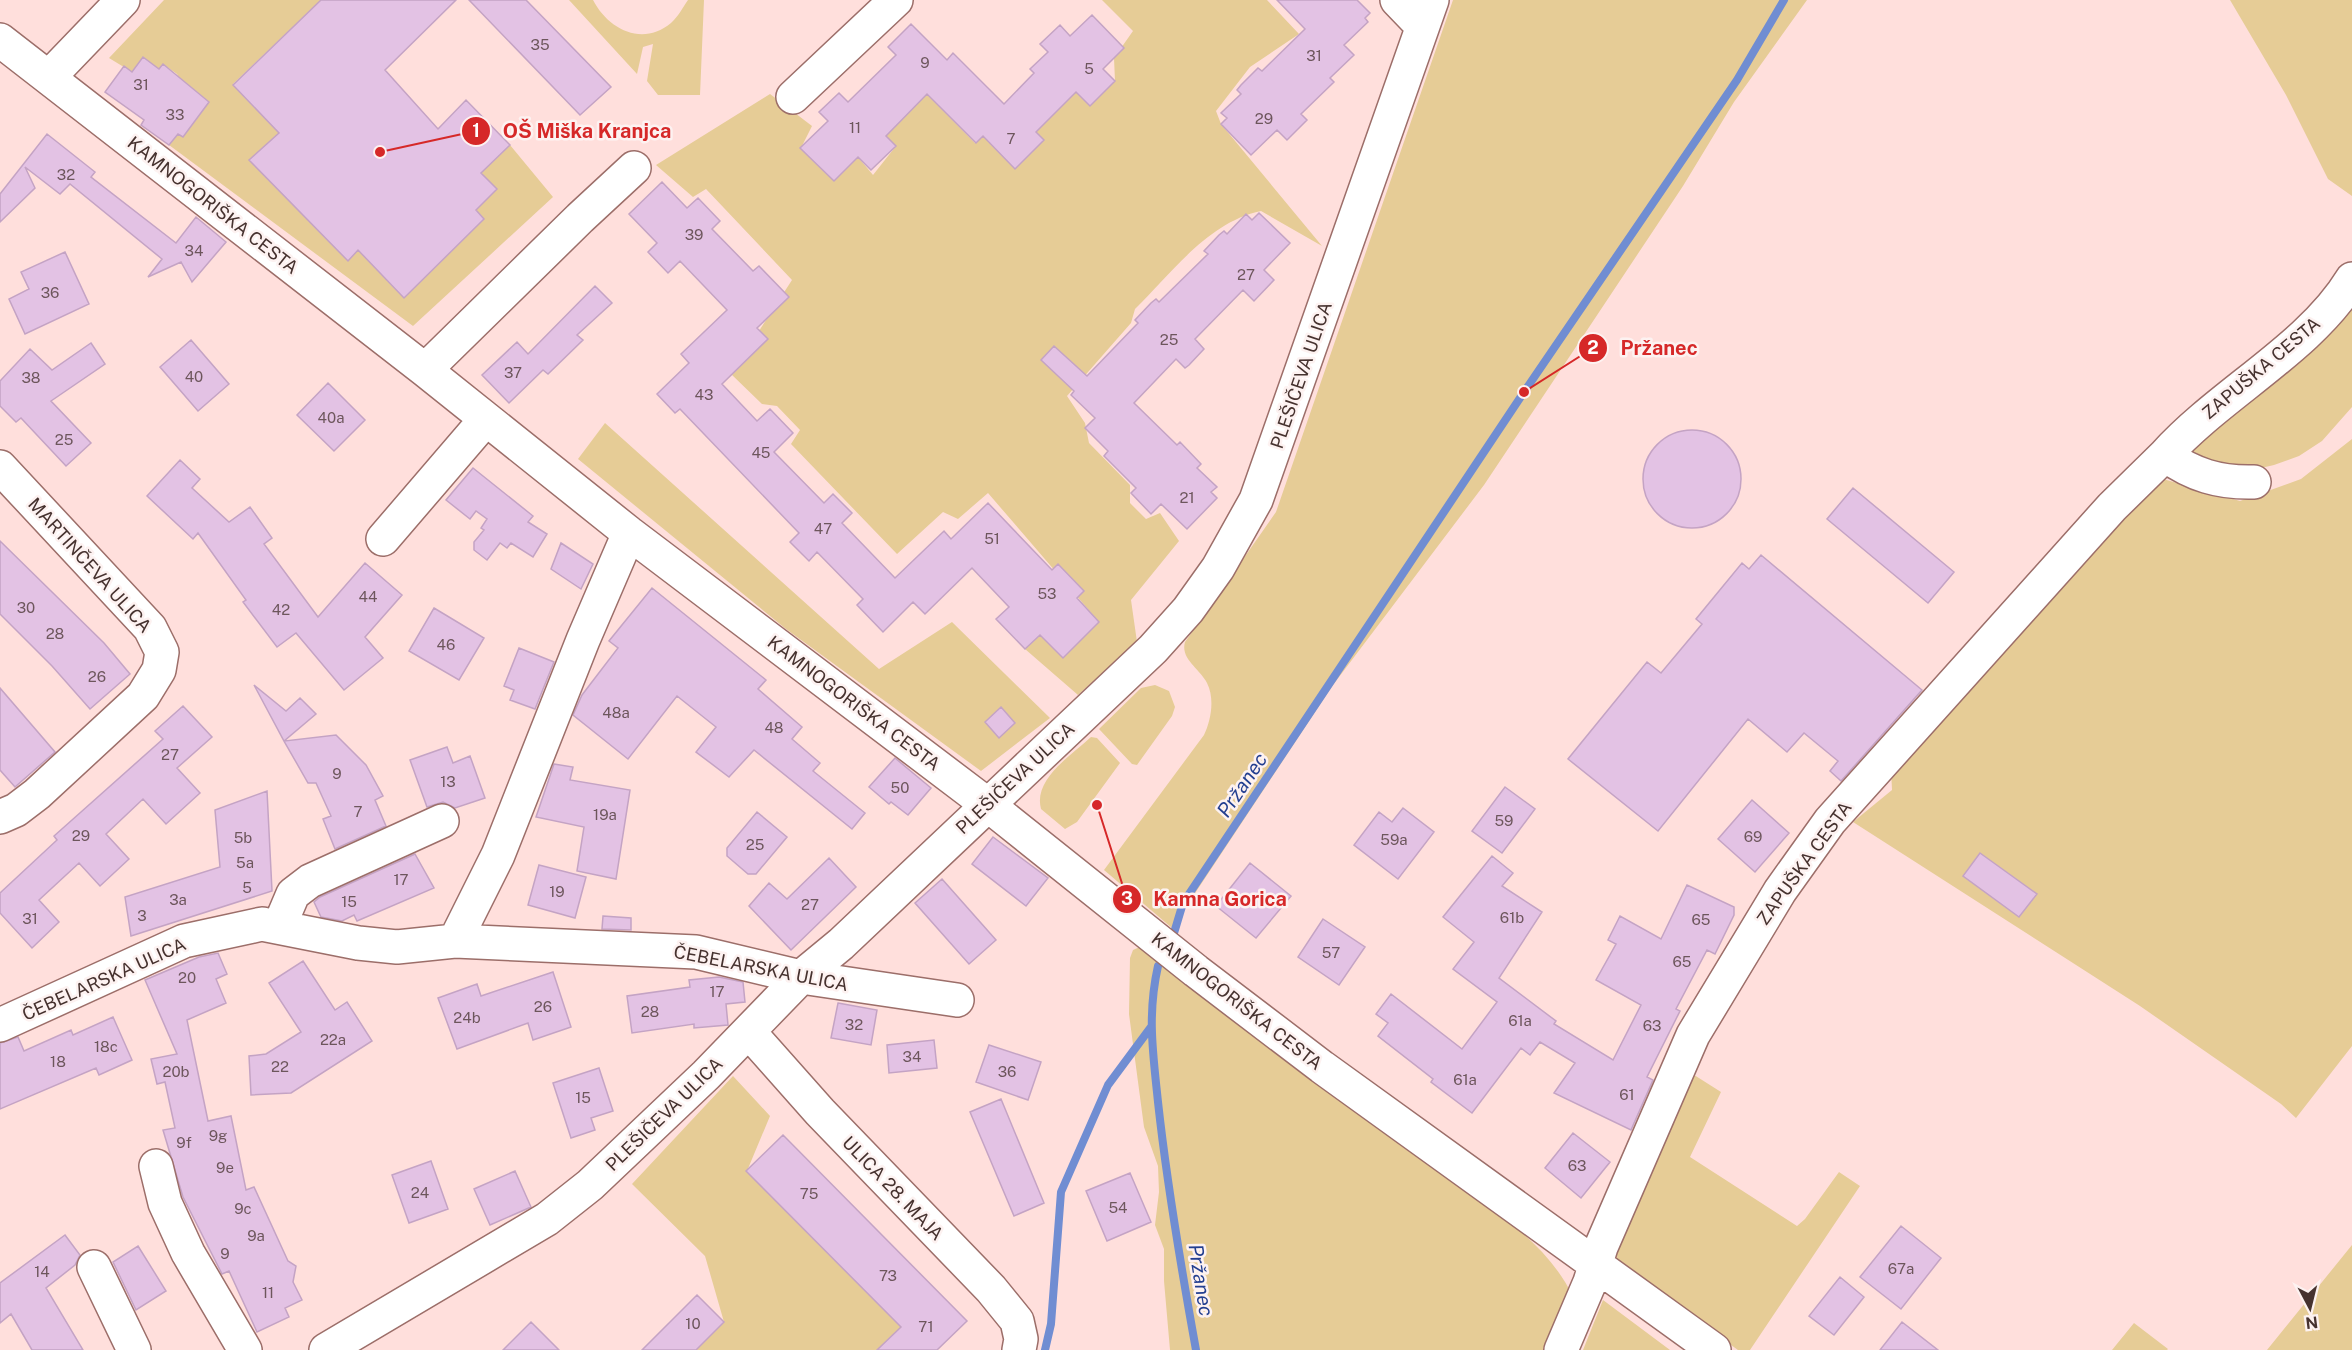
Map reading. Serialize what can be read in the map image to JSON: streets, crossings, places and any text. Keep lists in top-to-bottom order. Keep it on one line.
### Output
{"streets":{"street":["KAMNOGORIŠKA CESTA","ZAPUŠKA CESTA","PLEŠIČEVA ULICA","MARTINČEVA ULICA","ČEBELARSKA ULICA","ULICA 28. MAJA"]},"crossings":[["KAMNOGORIŠKA CESTA","ZAPUŠKA CESTA"],["KAMNOGORIŠKA CESTA","PLEŠIČEVA ULICA"],["PLEŠIČEVA ULICA","ČEBELARSKA ULICA"],["PLEŠIČEVA ULICA","ULICA 28. MAJA"]],"water":["Pržanec"],"places":["OŠ Miška Kranjca","Pržanec","Kamna Gorica"],"house_numbers":["35","31","9","5","31","33","29","11","7","32","39","34","27","36","25","37","40","38","43","40a","25","45","21","47","51","53","44","30","42","28","46","26","48a","48","27","9","13","50","7","19a","59","29","69","5b","59a","25","5a","17","5","19","3a","15","27","3","61b","31","65","57","65","20","17","26","28","24b","61a","32","63","22a","18c","34","18","22","20b","36","61a","61","15","9g","9f","63","9e","24","75","54","9c","9a","9","67a","14","73","11","10","71"],"north":"bottom"}
